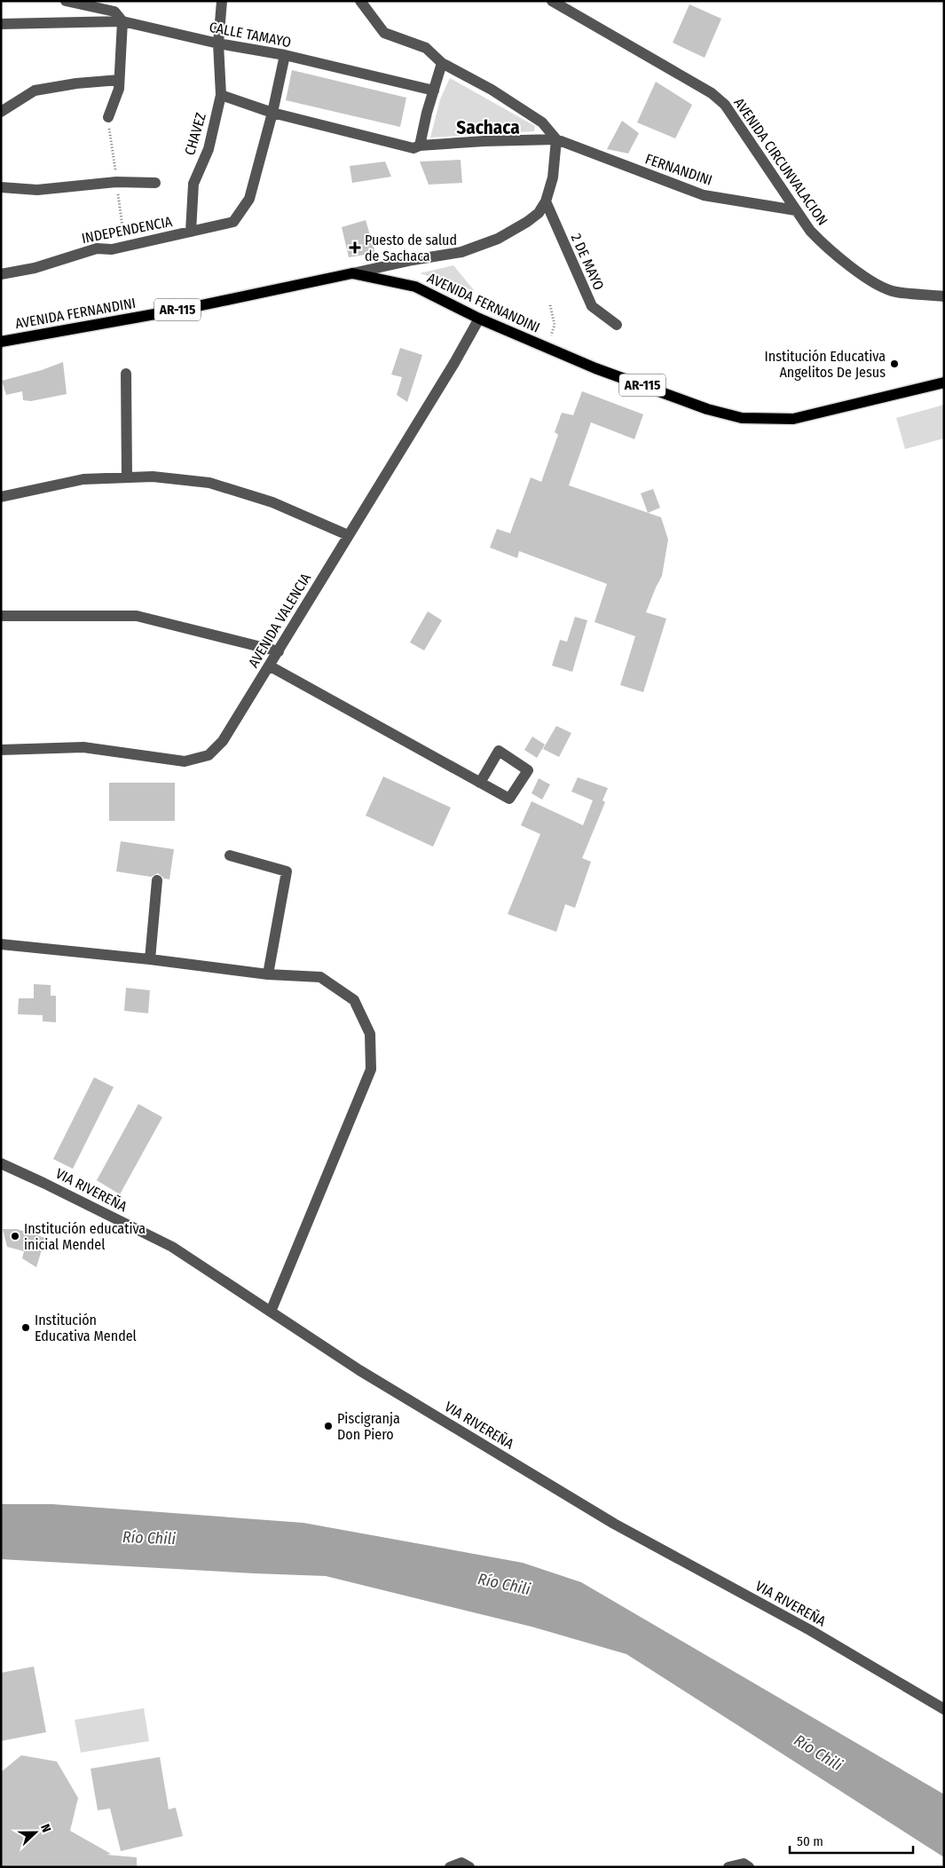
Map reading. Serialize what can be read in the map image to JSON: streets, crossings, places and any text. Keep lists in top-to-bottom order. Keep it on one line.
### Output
{"streets":{"main road":["AVENIDA FERNANDINI","AR-115"],"street":["CALLE TAMAYO","CHAVEZ","AVENIDA CIRCUNVALACION","FERNANDINI","INDEPENDENCIA","2 DE MAYO","AVENIDA VALENCIA","VIA RIVEREÑA"]},"crossings":[["CALLE TAMAYO","CHAVEZ"],["CHAVEZ","INDEPENDENCIA"],["AVENIDA CIRCUNVALACION","FERNANDINI"],["AVENIDA FERNANDINI","AVENIDA VALENCIA"]],"districts":["Sachaca"],"water":["Río Chili"],"places":{"health":["Puesto de salud de Sachaca"],"other":["Institución Educativa Angelitos De Jesus","Institución educativa inicial Mendel","Institución Educativa Mendel","Piscigranja Don Piero"]},"scale_bar":"50 m","north":"right"}
